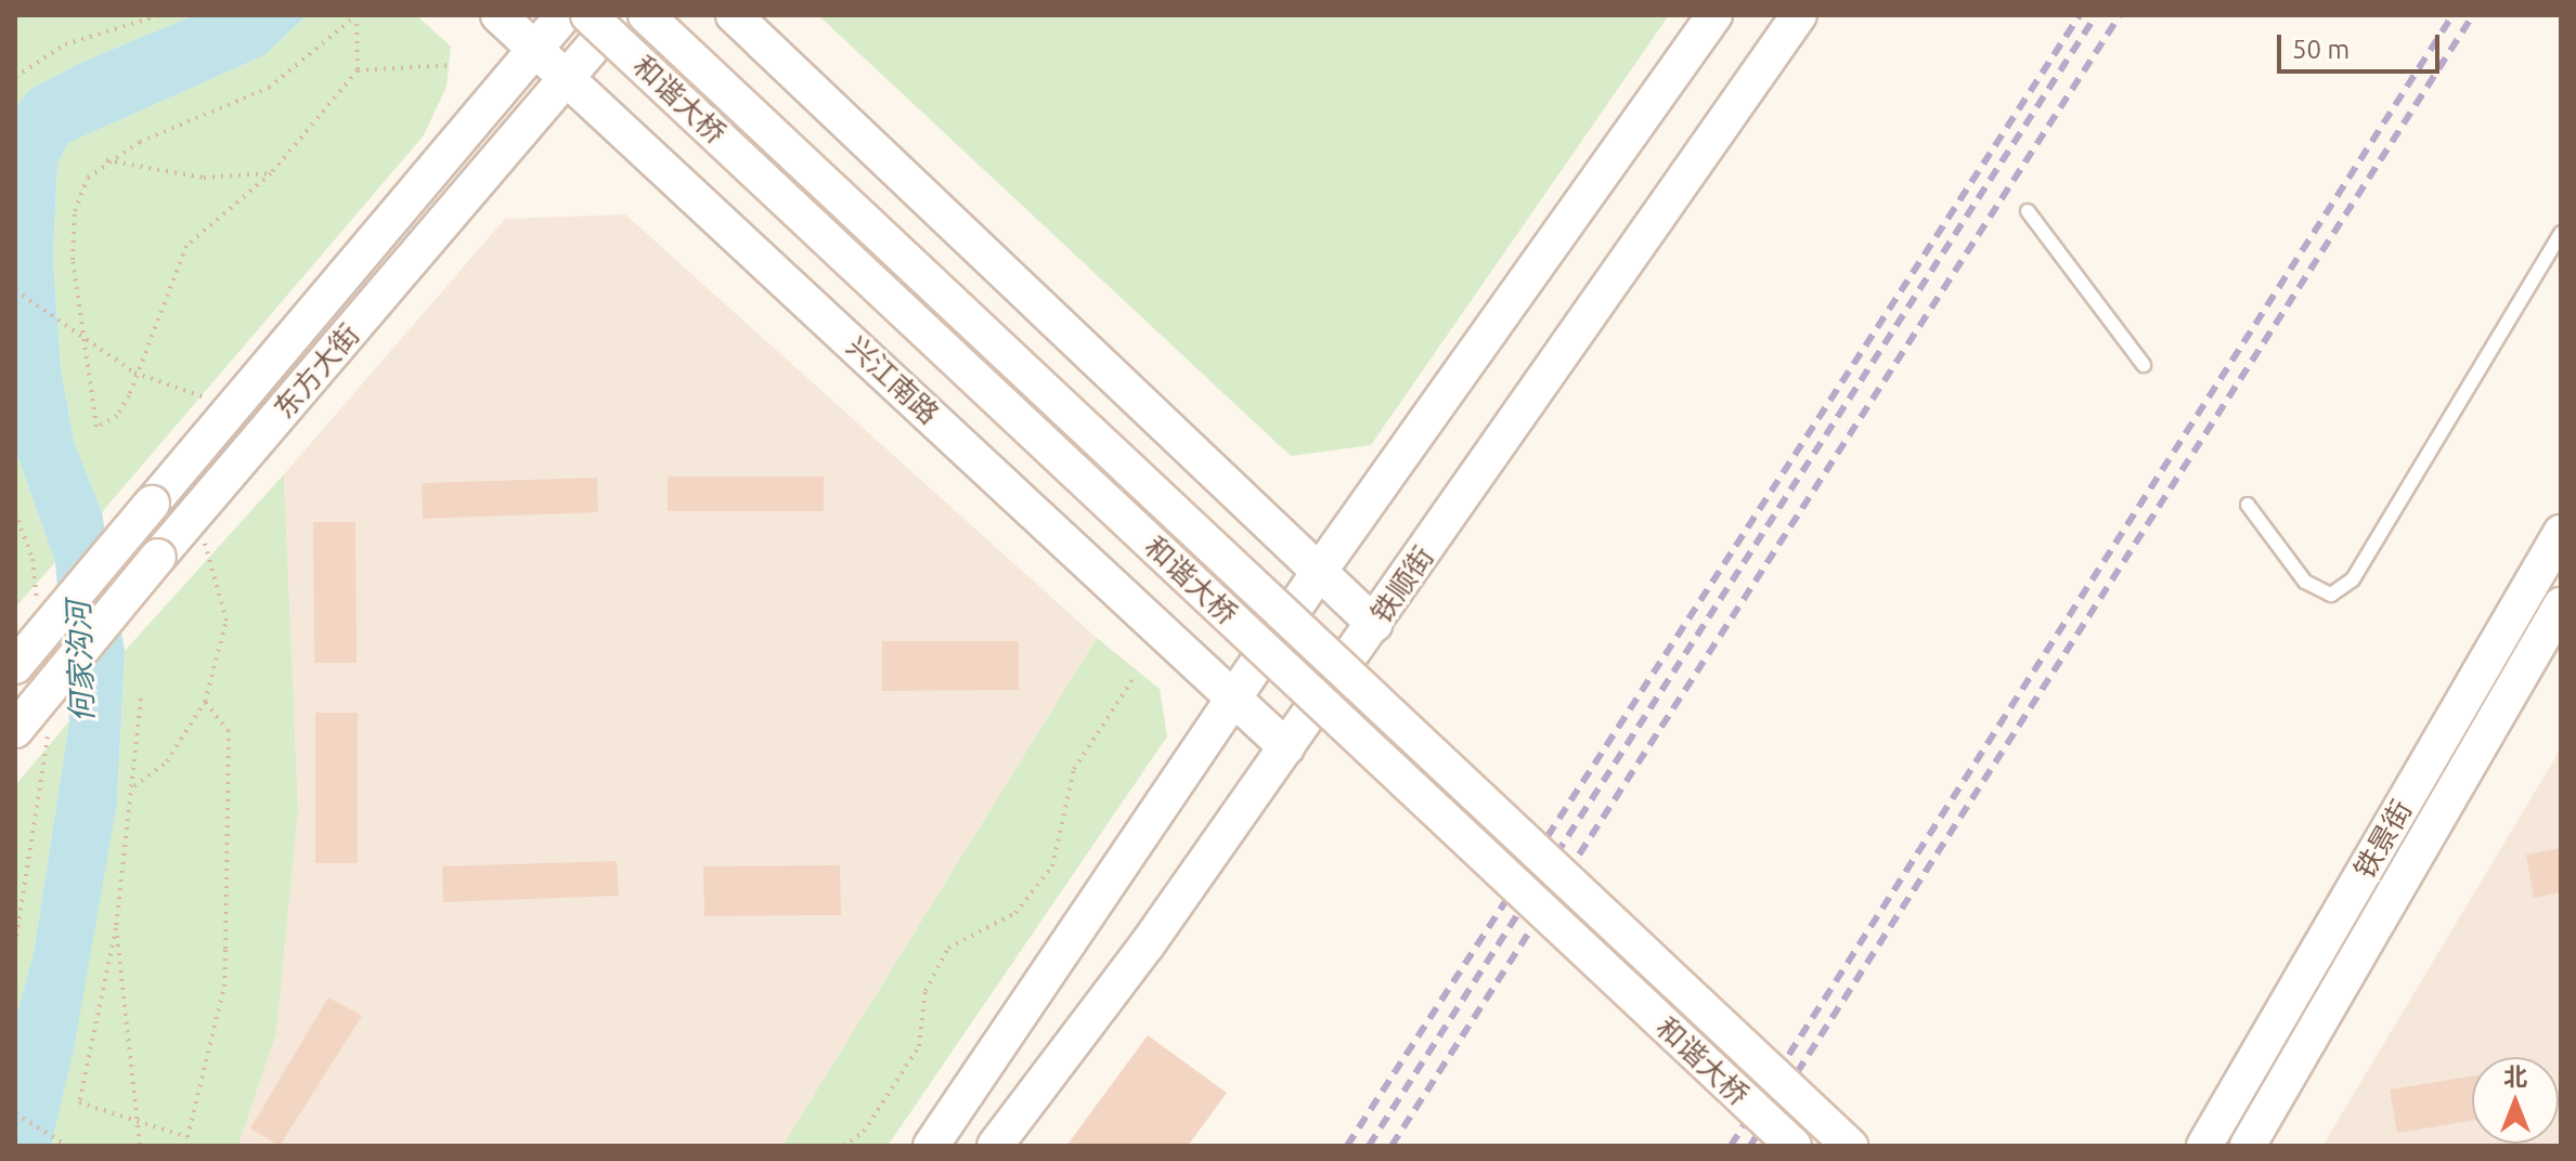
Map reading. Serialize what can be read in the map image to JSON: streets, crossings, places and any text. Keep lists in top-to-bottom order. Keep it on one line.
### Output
{"streets":{"main road":["和谐大桥","东方大街","兴江南路","铁顺街","铁景街"]},"crossings":[["东方大街","兴江南路"],["兴江南路","铁顺街"]],"water":["何家沟河"],"scale_bar":"50 m","north":"top"}
